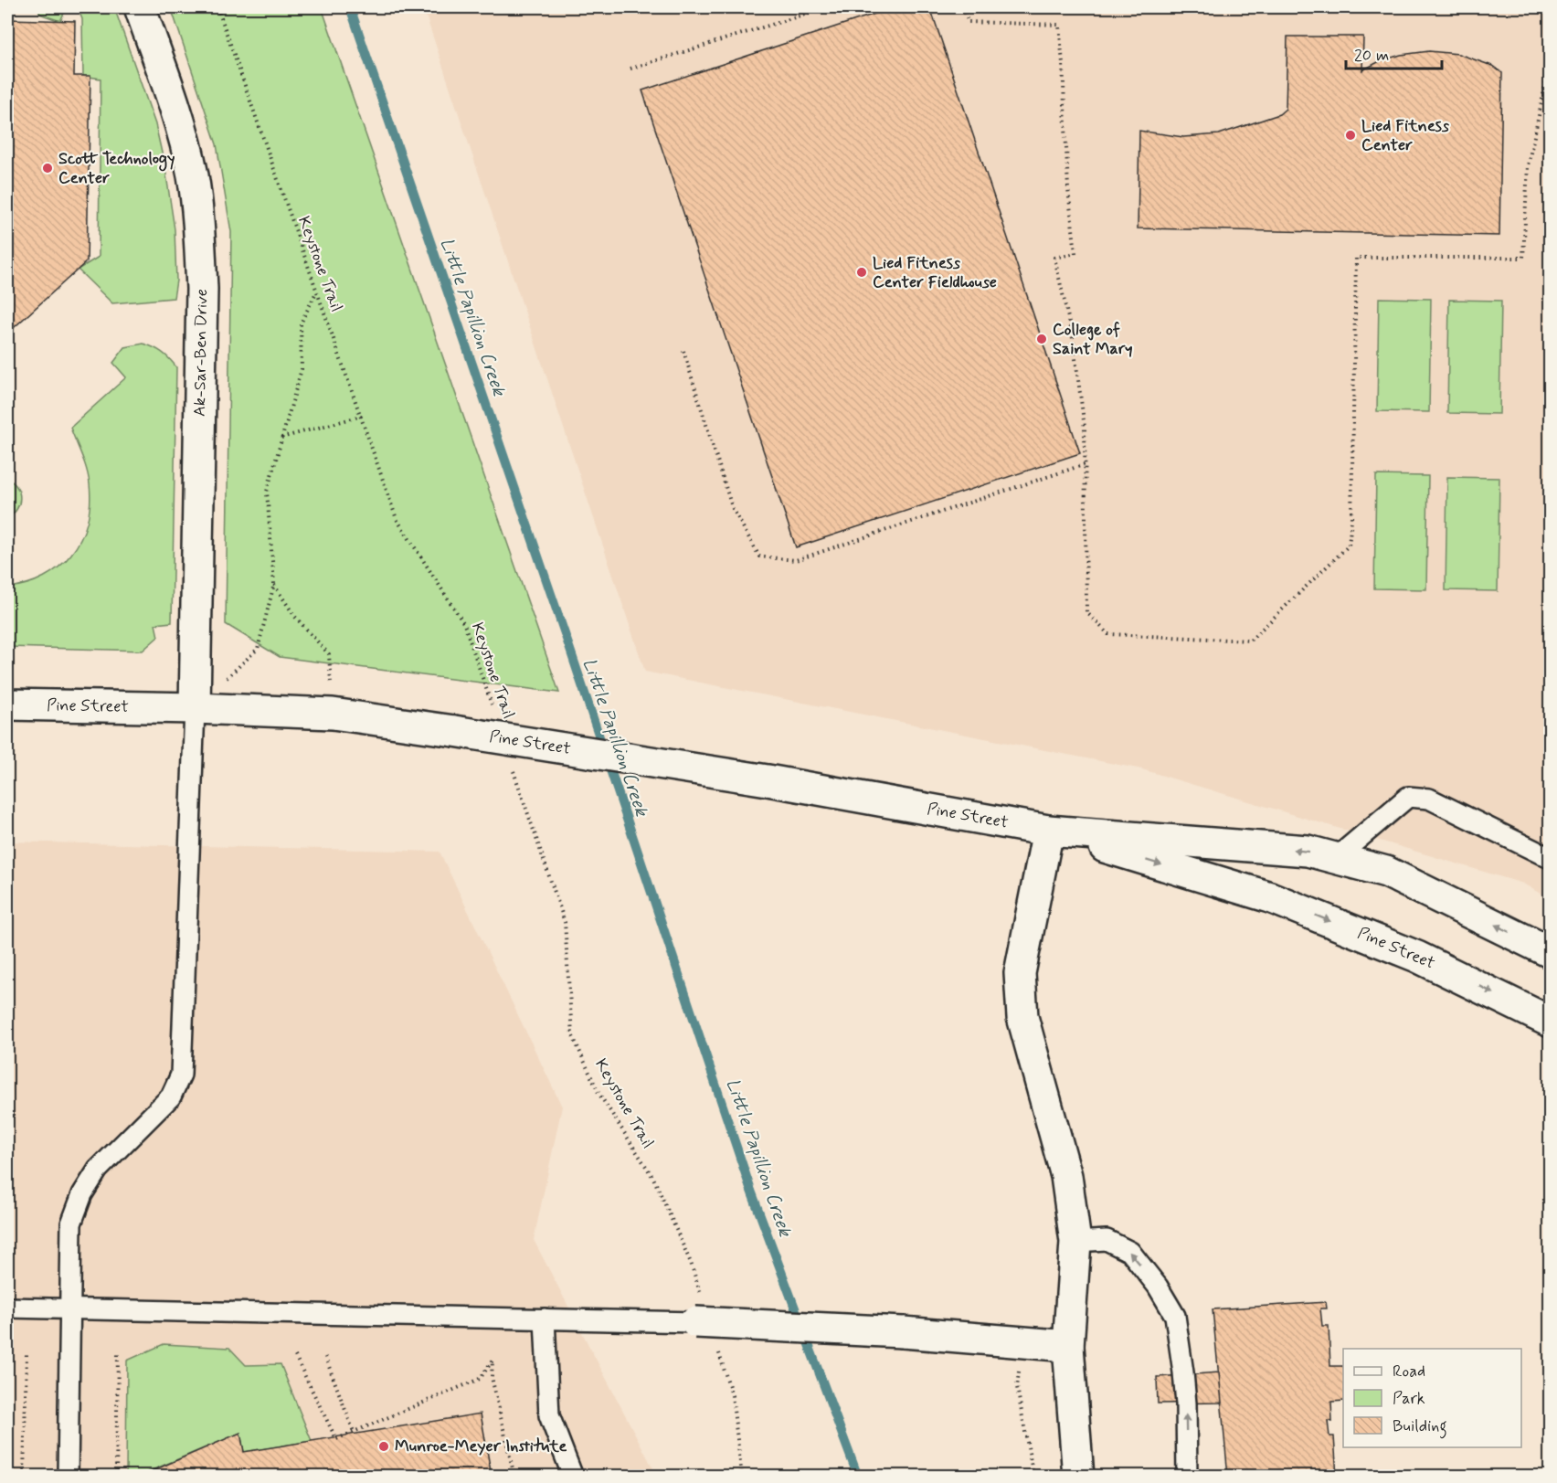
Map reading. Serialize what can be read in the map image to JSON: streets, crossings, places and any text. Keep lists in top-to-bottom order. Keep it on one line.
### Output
{"streets":{"street":["Ak-Sar-Ben Drive","Pine Street"],"path":["Keystone Trail"]},"crossings":[["Ak-Sar-Ben Drive","Pine Street"]],"water":["Little Papillion Creek"],"places":["Lied Fitness Center","Scott Technology Center","Lied Fitness Center Fieldhouse","College of Saint Mary","Munroe-Meyer Institute"],"legend":["Road","Park","Building"],"scale_bar":"20 m"}
